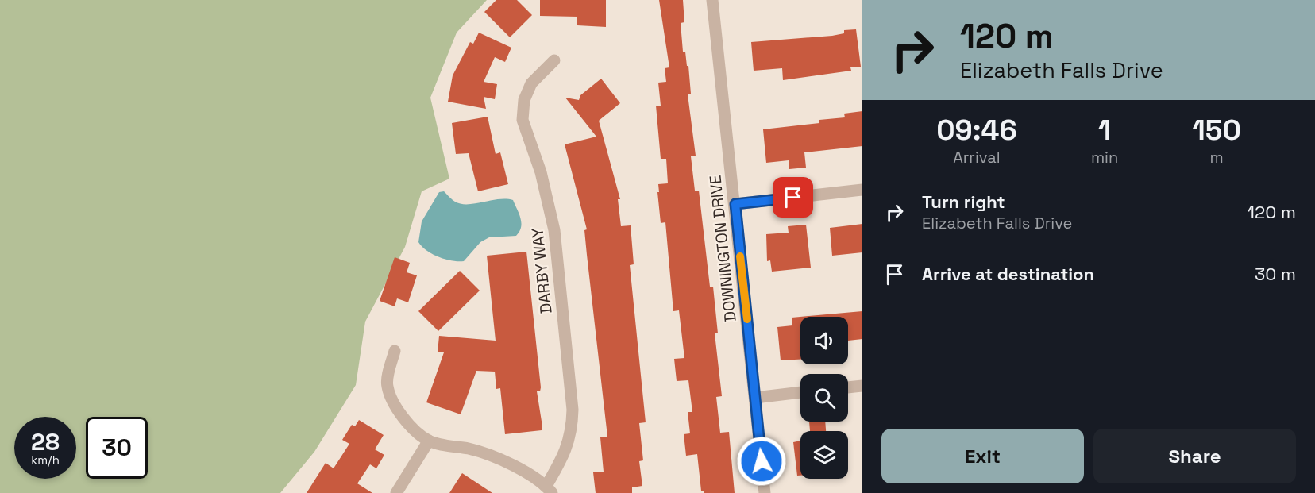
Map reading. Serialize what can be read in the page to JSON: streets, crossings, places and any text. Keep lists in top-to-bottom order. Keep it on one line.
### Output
{"streets":{"street":["DOWNINGTON DRIVE","DARBY WAY"]},"page":{"turn":["120 m","Elizabeth Falls Drive"],"eta":["09:46","Arrival","1","min","150","m"],"list":[{"name":"Turn right","note":"Elizabeth Falls Drive","value":"120 m"},{"name":"Arrive at destination","value":"30 m"}],"speed":"28 km/h","limit":"30","buttons":["Exit","Share"]}}
